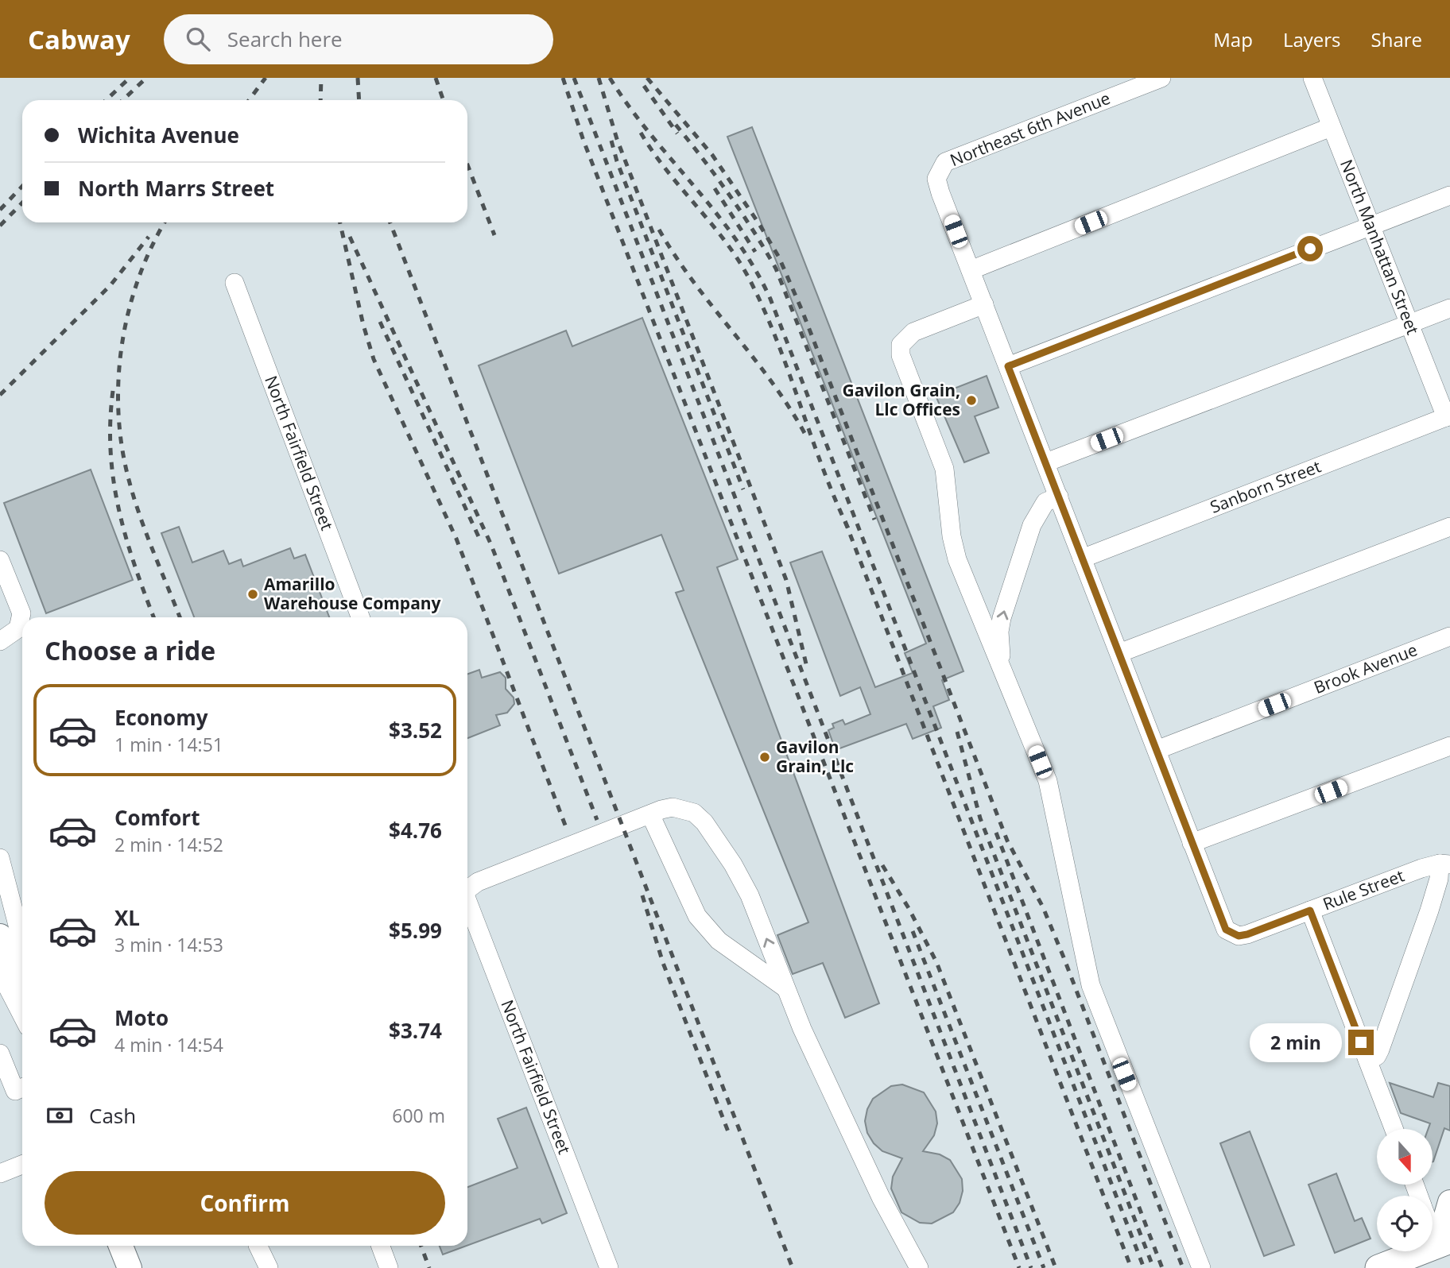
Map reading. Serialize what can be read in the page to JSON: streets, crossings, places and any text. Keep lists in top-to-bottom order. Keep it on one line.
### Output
{"streets":{"street":["Northeast 6th Avenue","North Manhattan Street","North Fairfield Street","Sanborn Street","Brook Avenue","Rule Street"]},"crossings":[["Northeast 6th Avenue","Sanborn Street"],["Northeast 6th Avenue","Rule Street"],["North Manhattan Street","Sanborn Street"],["Sanborn Street","Rule Street"],["Brook Avenue","Rule Street"]],"places":["Gavilon Grain, Llc Offices","Amarillo Warehouse Company","Gavilon Grain, Llc"],"north":"bottom","page":{"header":"Cabway","search":"Search here","nav":["Map","Layers","Share"],"banner":["Wichita Avenue","North Marrs Street"],"heading":"Choose a ride","list":[{"name":"Economy","note":"1 min · 14:51","value":"$3.52"},{"name":"Comfort","note":"2 min · 14:52","value":"$4.76"},{"name":"XL","note":"3 min · 14:53","value":"$5.99"},{"name":"Moto","note":"4 min · 14:54","value":"$3.74"}],"bubble":"2 min","pay":["Cash","600 m"],"buttons":"Confirm"}}
